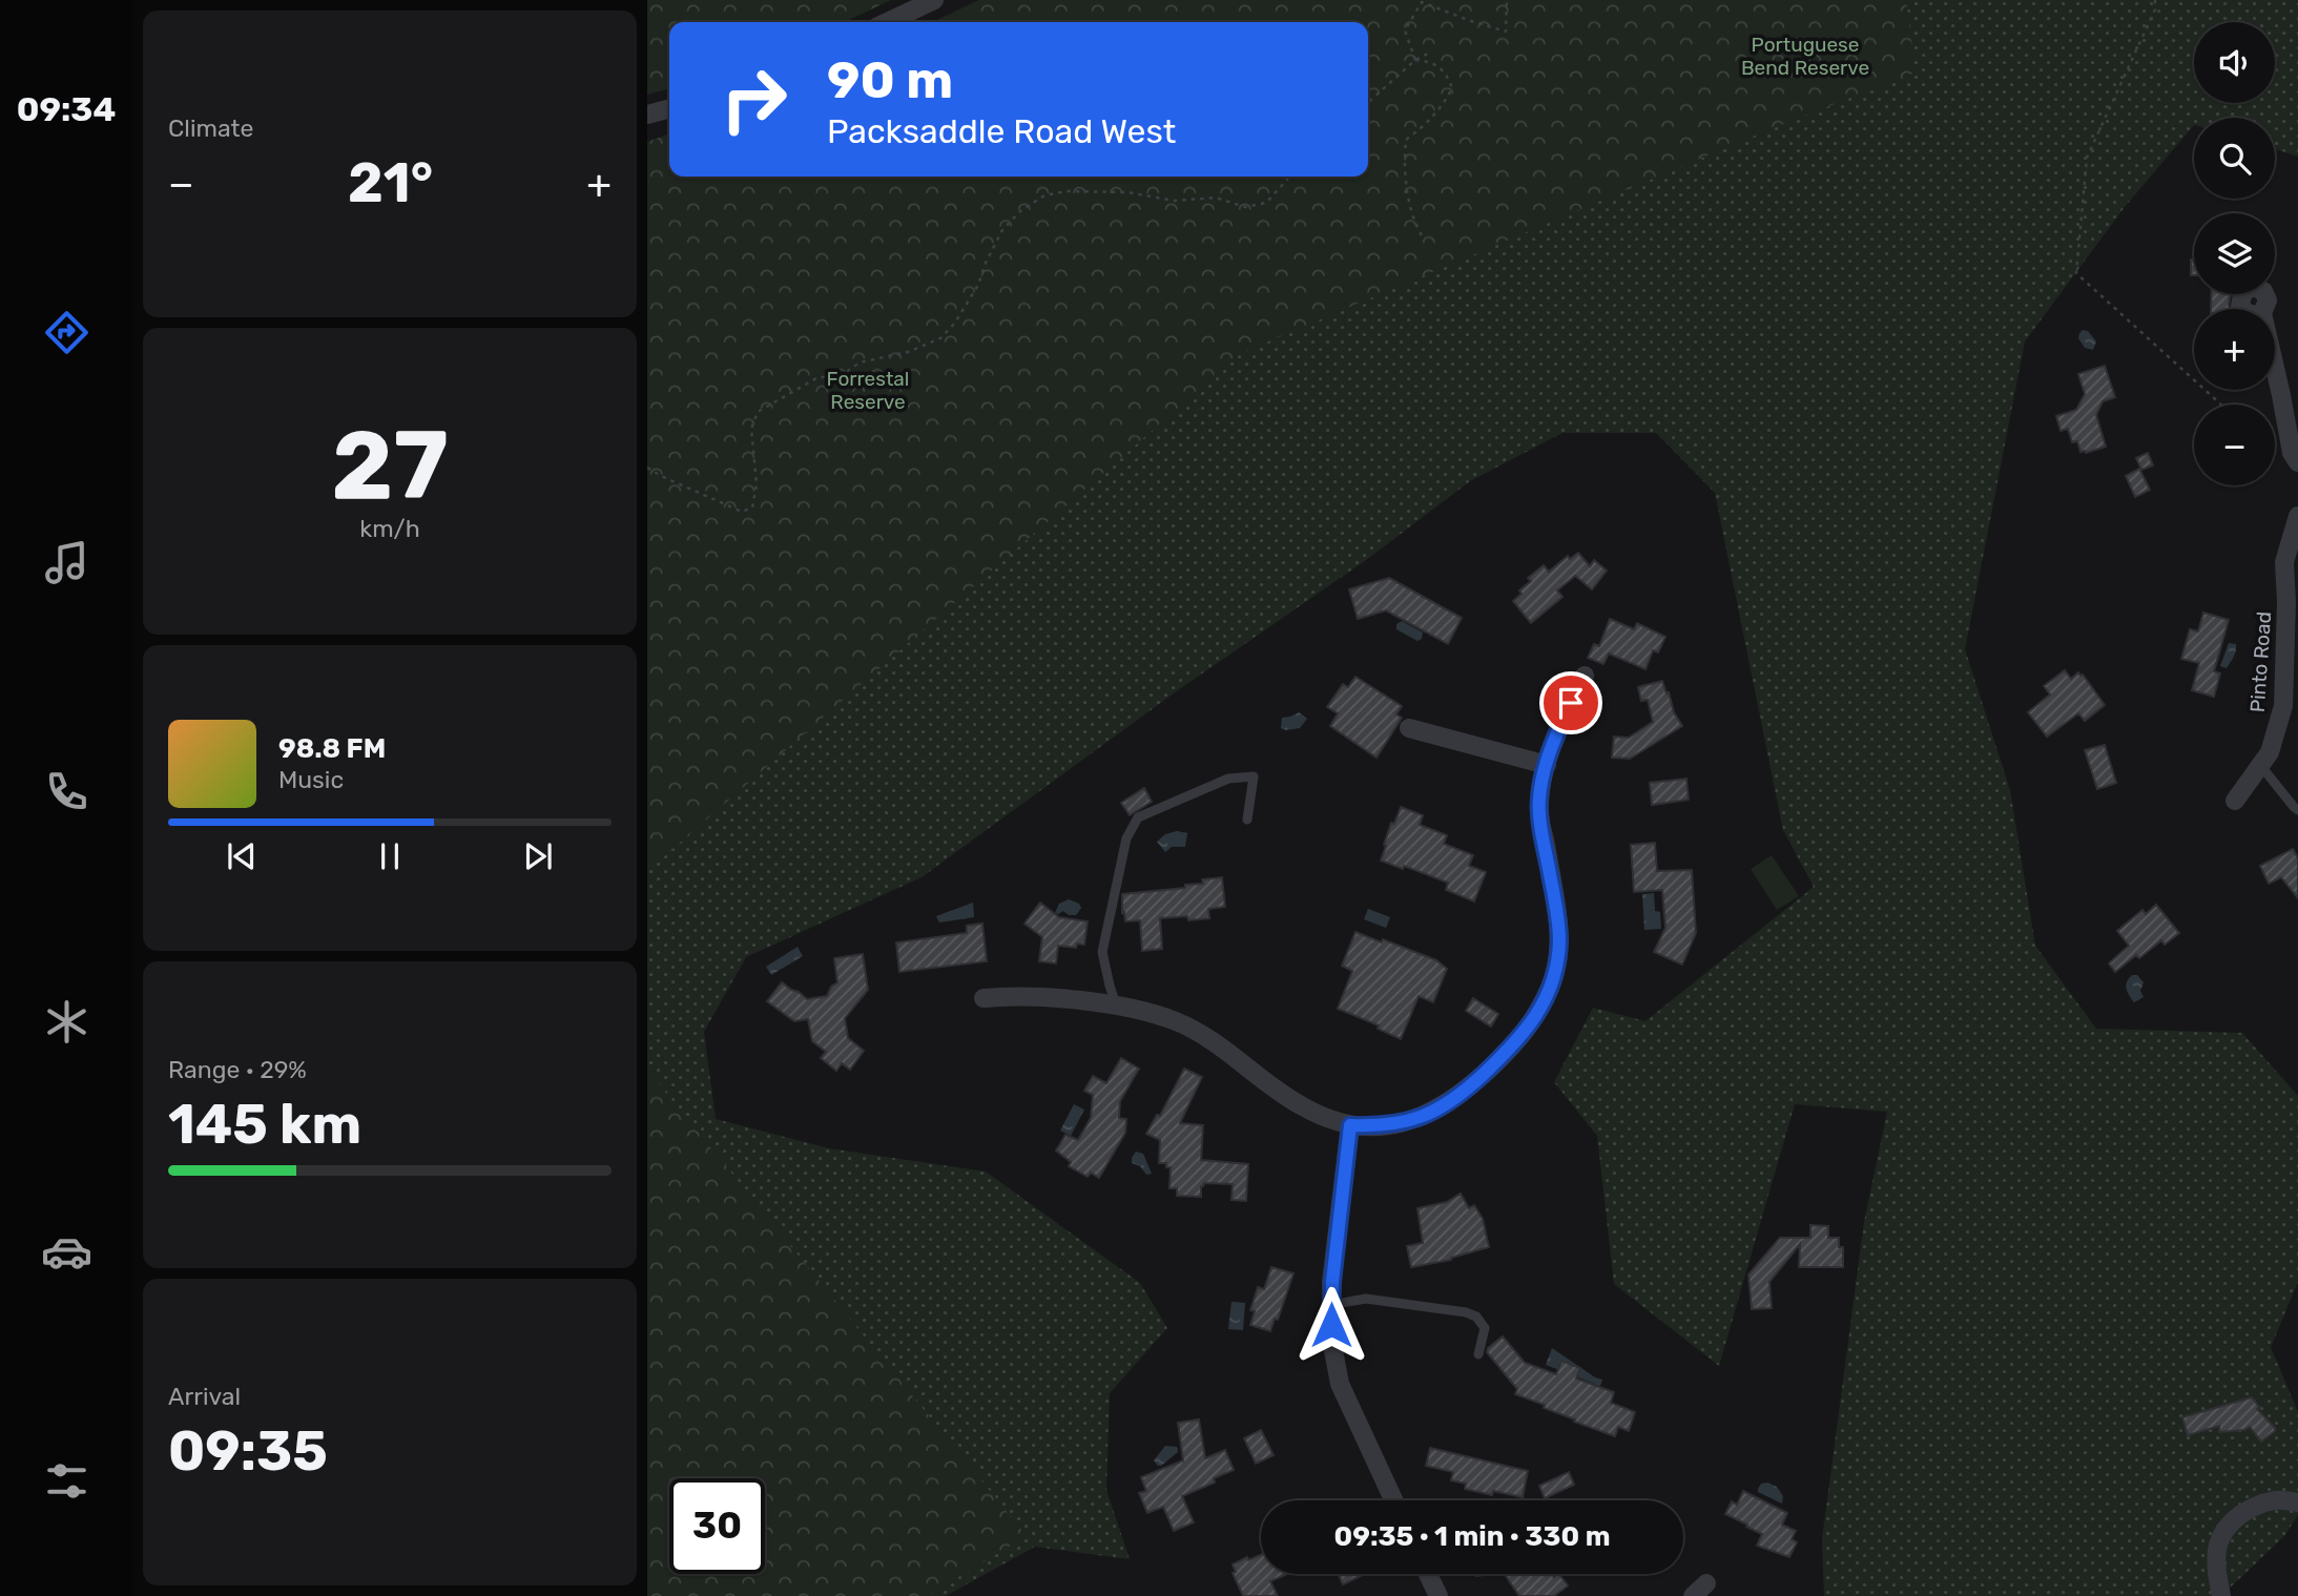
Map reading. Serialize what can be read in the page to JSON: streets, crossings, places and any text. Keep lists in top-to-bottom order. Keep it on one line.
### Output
{"streets":{"street":["Pinto Road"]},"parks":["Portuguese Bend Reserve","Forrestal Reserve"],"page":{"tabs":"09:34","tile":["Climate",["27","km/h"],["Range · 29%","145 km"],["Arrival","09:35"]],"map_buttons":["+","−"],"turn":["90 m","Packsaddle Road West"],"heat":["−","21°","+"],"song":["98.8 FM","Music"],"limit":"30","trip":"09:35 · 1 min · 330 m"}}
